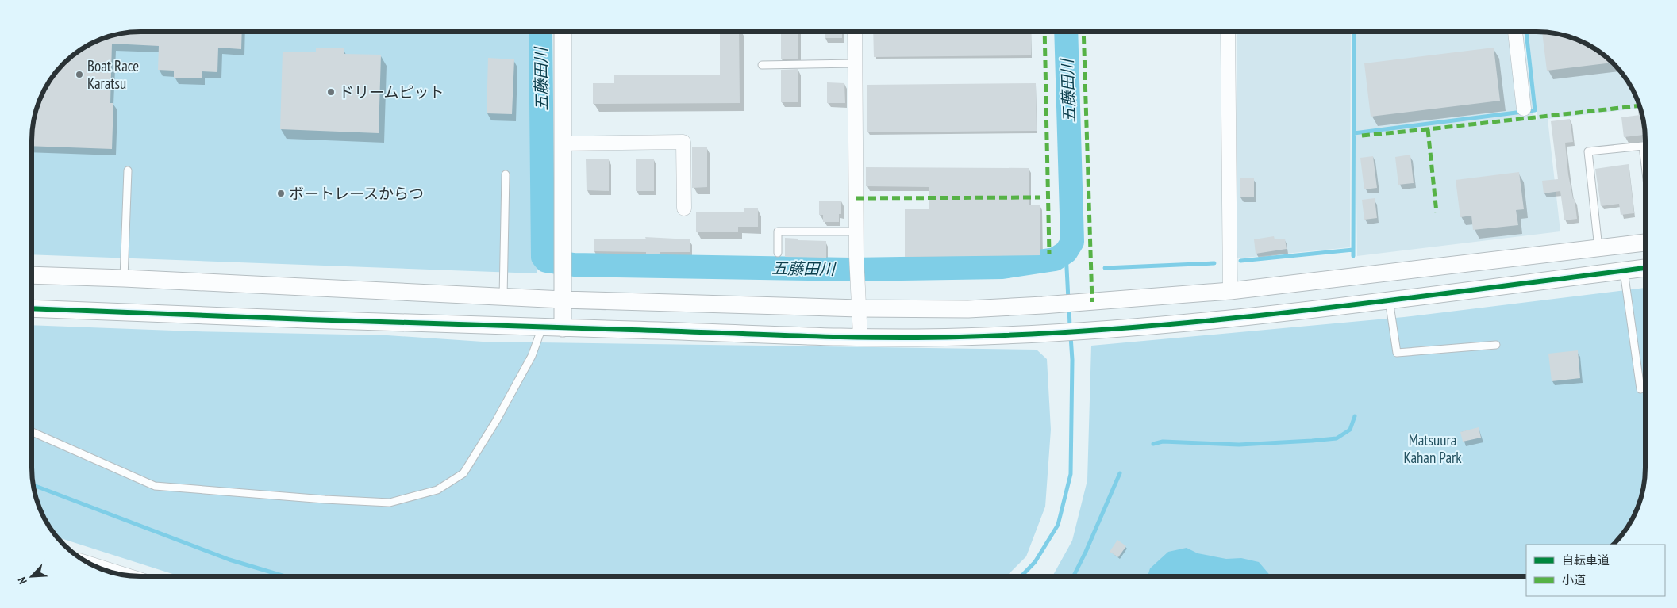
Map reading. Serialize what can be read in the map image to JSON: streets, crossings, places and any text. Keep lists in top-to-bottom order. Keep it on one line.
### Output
{"water":["五藤田川"],"parks":["Matsuura Kahan Park"],"places":["Boat Race Karatsu","ドリームピット","ボートレースからつ"],"legend":["自転車道","小道"],"north":"bottom left"}
